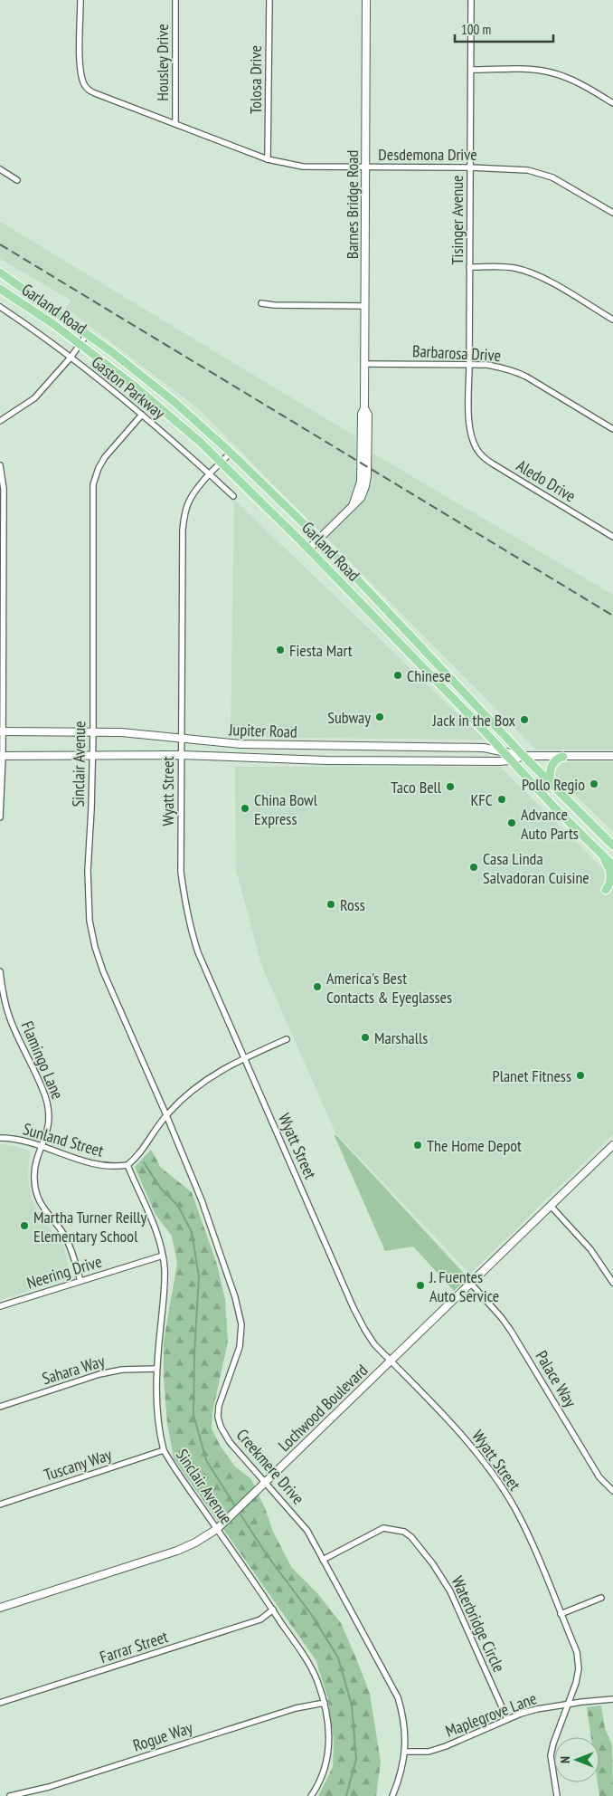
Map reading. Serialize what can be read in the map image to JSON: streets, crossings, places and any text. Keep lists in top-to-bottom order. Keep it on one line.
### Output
{"streets":{"main road":["Garland Road"],"street":["Housley Drive","Tolosa Drive","Desdemona Drive","Barnes Bridge Road","Tisinger Avenue","Barbarosa Drive","Gaston Parkway","Aledo Drive","Jupiter Road","Sinclair Avenue","Wyatt Street","Flamingo Lane","Sunland Street","Neering Drive","Sahara Way","Palace Way","Lochwood Boulevard","Tuscany Way","Creekmere Drive","Waterbridge Circle","Farrar Street","Maplegrove Lane","Rogue Way"]},"crossings":[["Housley Drive","Desdemona Drive"],["Tolosa Drive","Desdemona Drive"],["Desdemona Drive","Barnes Bridge Road"],["Desdemona Drive","Tisinger Avenue"],["Barnes Bridge Road","Garland Road"],["Barnes Bridge Road","Barbarosa Drive"],["Tisinger Avenue","Barbarosa Drive"],["Tisinger Avenue","Aledo Drive"],["Garland Road","Jupiter Road"],["Garland Road","Wyatt Street"],["Gaston Parkway","Sinclair Avenue"],["Gaston Parkway","Wyatt Street"],["Jupiter Road","Sinclair Avenue"],["Jupiter Road","Wyatt Street"],["Sinclair Avenue","Sunland Street"],["Sinclair Avenue","Neering Drive"],["Sinclair Avenue","Sahara Way"],["Sinclair Avenue","Lochwood Boulevard"],["Sinclair Avenue","Tuscany Way"],["Sinclair Avenue","Creekmere Drive"],["Sinclair Avenue","Farrar Street"],["Sinclair Avenue","Rogue Way"],["Wyatt Street","Lochwood Boulevard"],["Wyatt Street","Maplegrove Lane"],["Flamingo Lane","Sunland Street"],["Flamingo Lane","Neering Drive"],["Palace Way","Lochwood Boulevard"],["Lochwood Boulevard","Creekmere Drive"],["Creekmere Drive","Waterbridge Circle"],["Creekmere Drive","Maplegrove Lane"],["Waterbridge Circle","Maplegrove Lane"]],"places":["Fiesta Mart","Chinese","Subway","Jack in the Box","Pollo Regio","Taco Bell","KFC","China Bowl Express","Advance Auto Parts","Casa Linda Salvadoran Cuisine","Ross","America's Best Contacts & Eyeglasses","Marshalls","Planet Fitness","The Home Depot","Martha Turner Reilly Elementary School","J. Fuentes Auto Service"],"scale_bar":"100 m","north":"left"}
